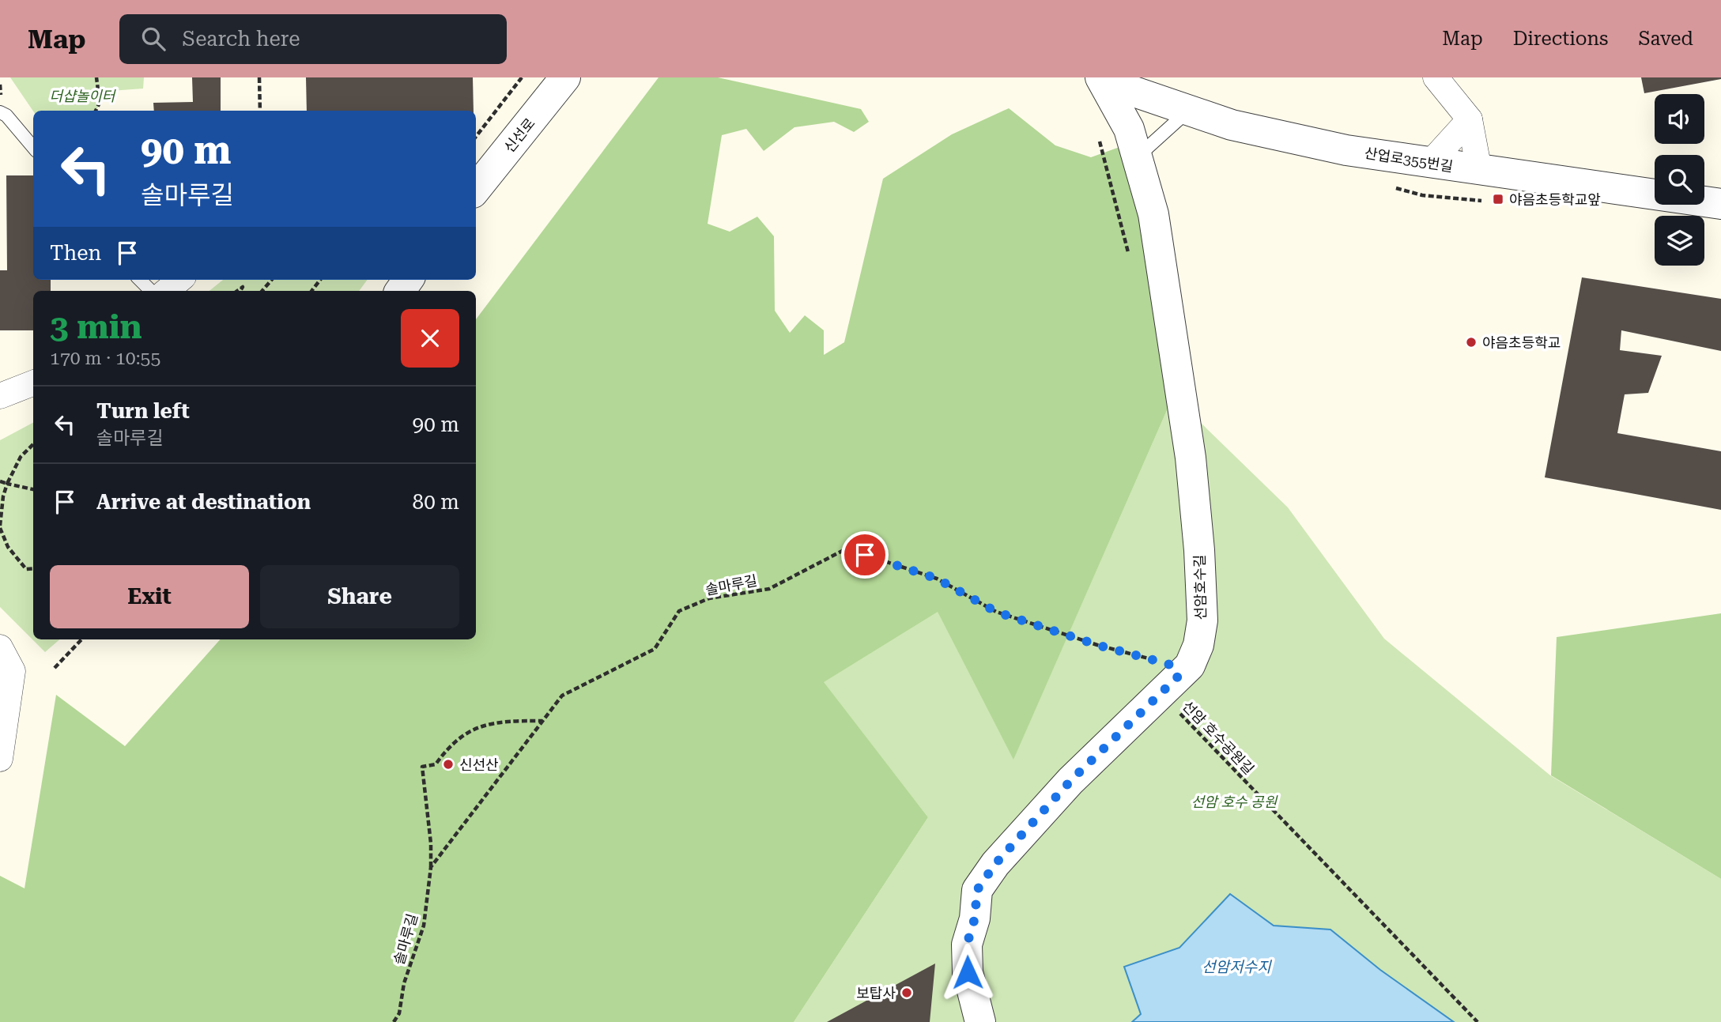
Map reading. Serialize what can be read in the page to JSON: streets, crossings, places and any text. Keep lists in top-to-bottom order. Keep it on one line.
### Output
{"streets":{"street":["신선로","산업로355번길","선암호수길"],"path":["솔마루길","선암 호수공원길"]},"crossings":[["솔마루길","선암호수길"]],"water":["선암저수지"],"parks":["더샵놀이터","선암 호수 공원"],"places":{"transit":["야음초등학교앞"],"other":["야음초등학교","신선산","보탑사"]},"page":{"header":"Map","search":"Search here","nav":["Map","Directions","Saved"],"turn":["90 m","솔마루길"],"then":"Then","heading":["3 min","170 m · 10:55"],"list":[{"name":"Turn left","note":"솔마루길","value":"90 m"},{"name":"Arrive at destination","value":"80 m"}],"buttons":["Exit","Share"]}}
